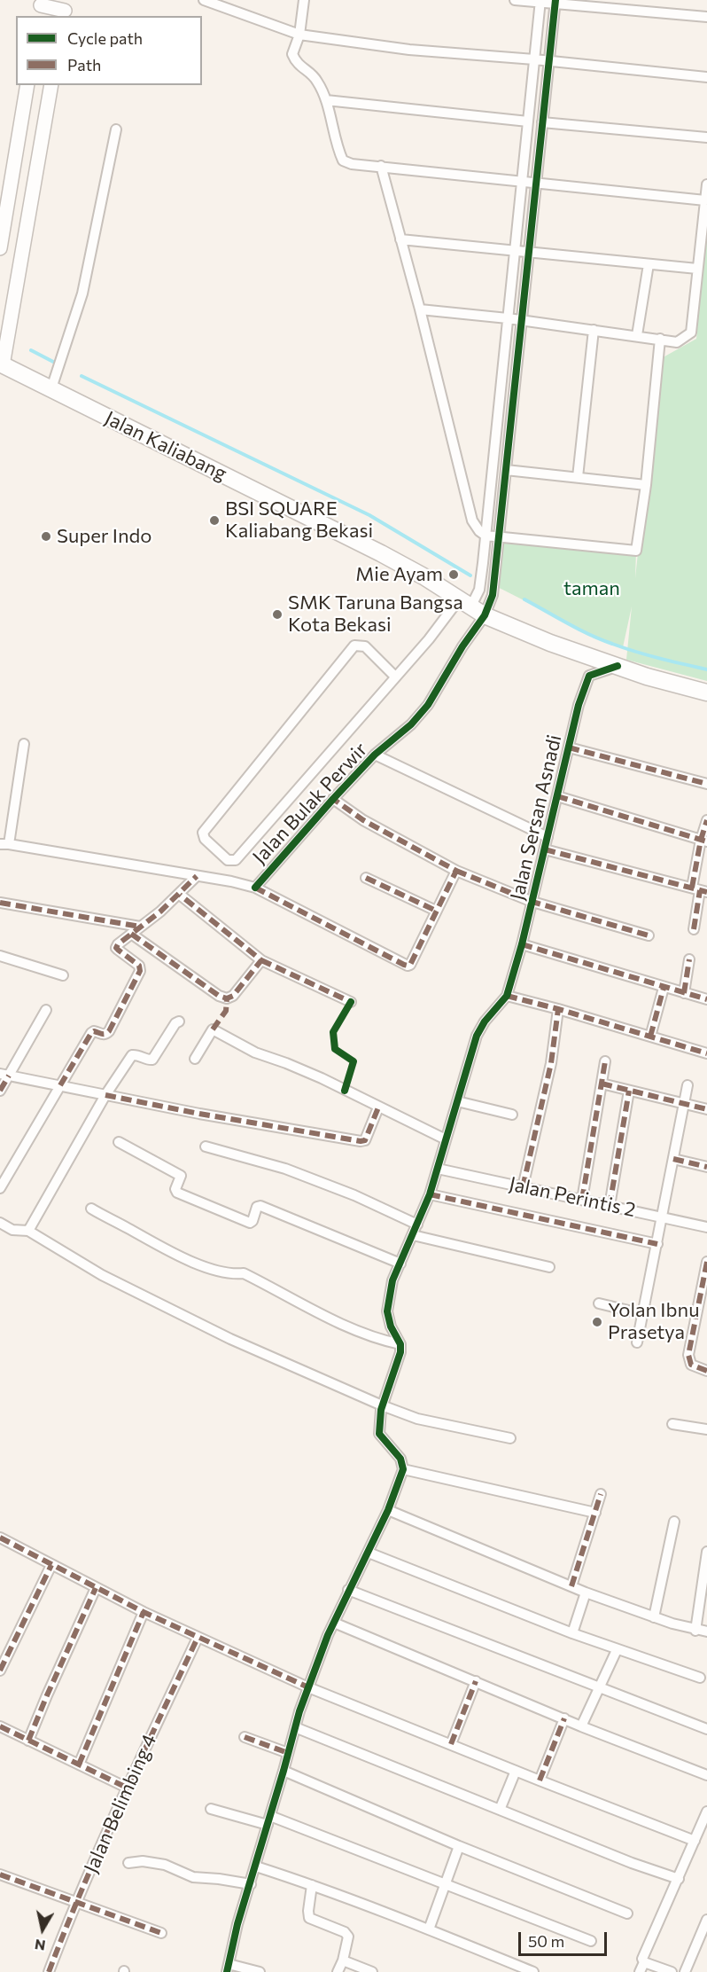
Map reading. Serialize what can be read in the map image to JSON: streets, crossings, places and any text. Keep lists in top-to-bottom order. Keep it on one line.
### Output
{"streets":{"main road":["Jalan Kaliabang"],"street":["Jalan Bulak Perwir","Jalan Sersan Asnadi","Jalan Perintis 2","Jalan Belimbing 4"]},"crossings":[["Jalan Kaliabang","Jalan Bulak Perwir"],["Jalan Kaliabang","Jalan Sersan Asnadi"]],"parks":["taman"],"places":["BSI SQUARE Kaliabang Bekasi","Super Indo","Mie Ayam","SMK Taruna Bangsa Kota Bekasi","Yolan Ibnu Prasetya"],"legend":["Cycle path","Path"],"scale_bar":"50 m","north":"bottom"}
